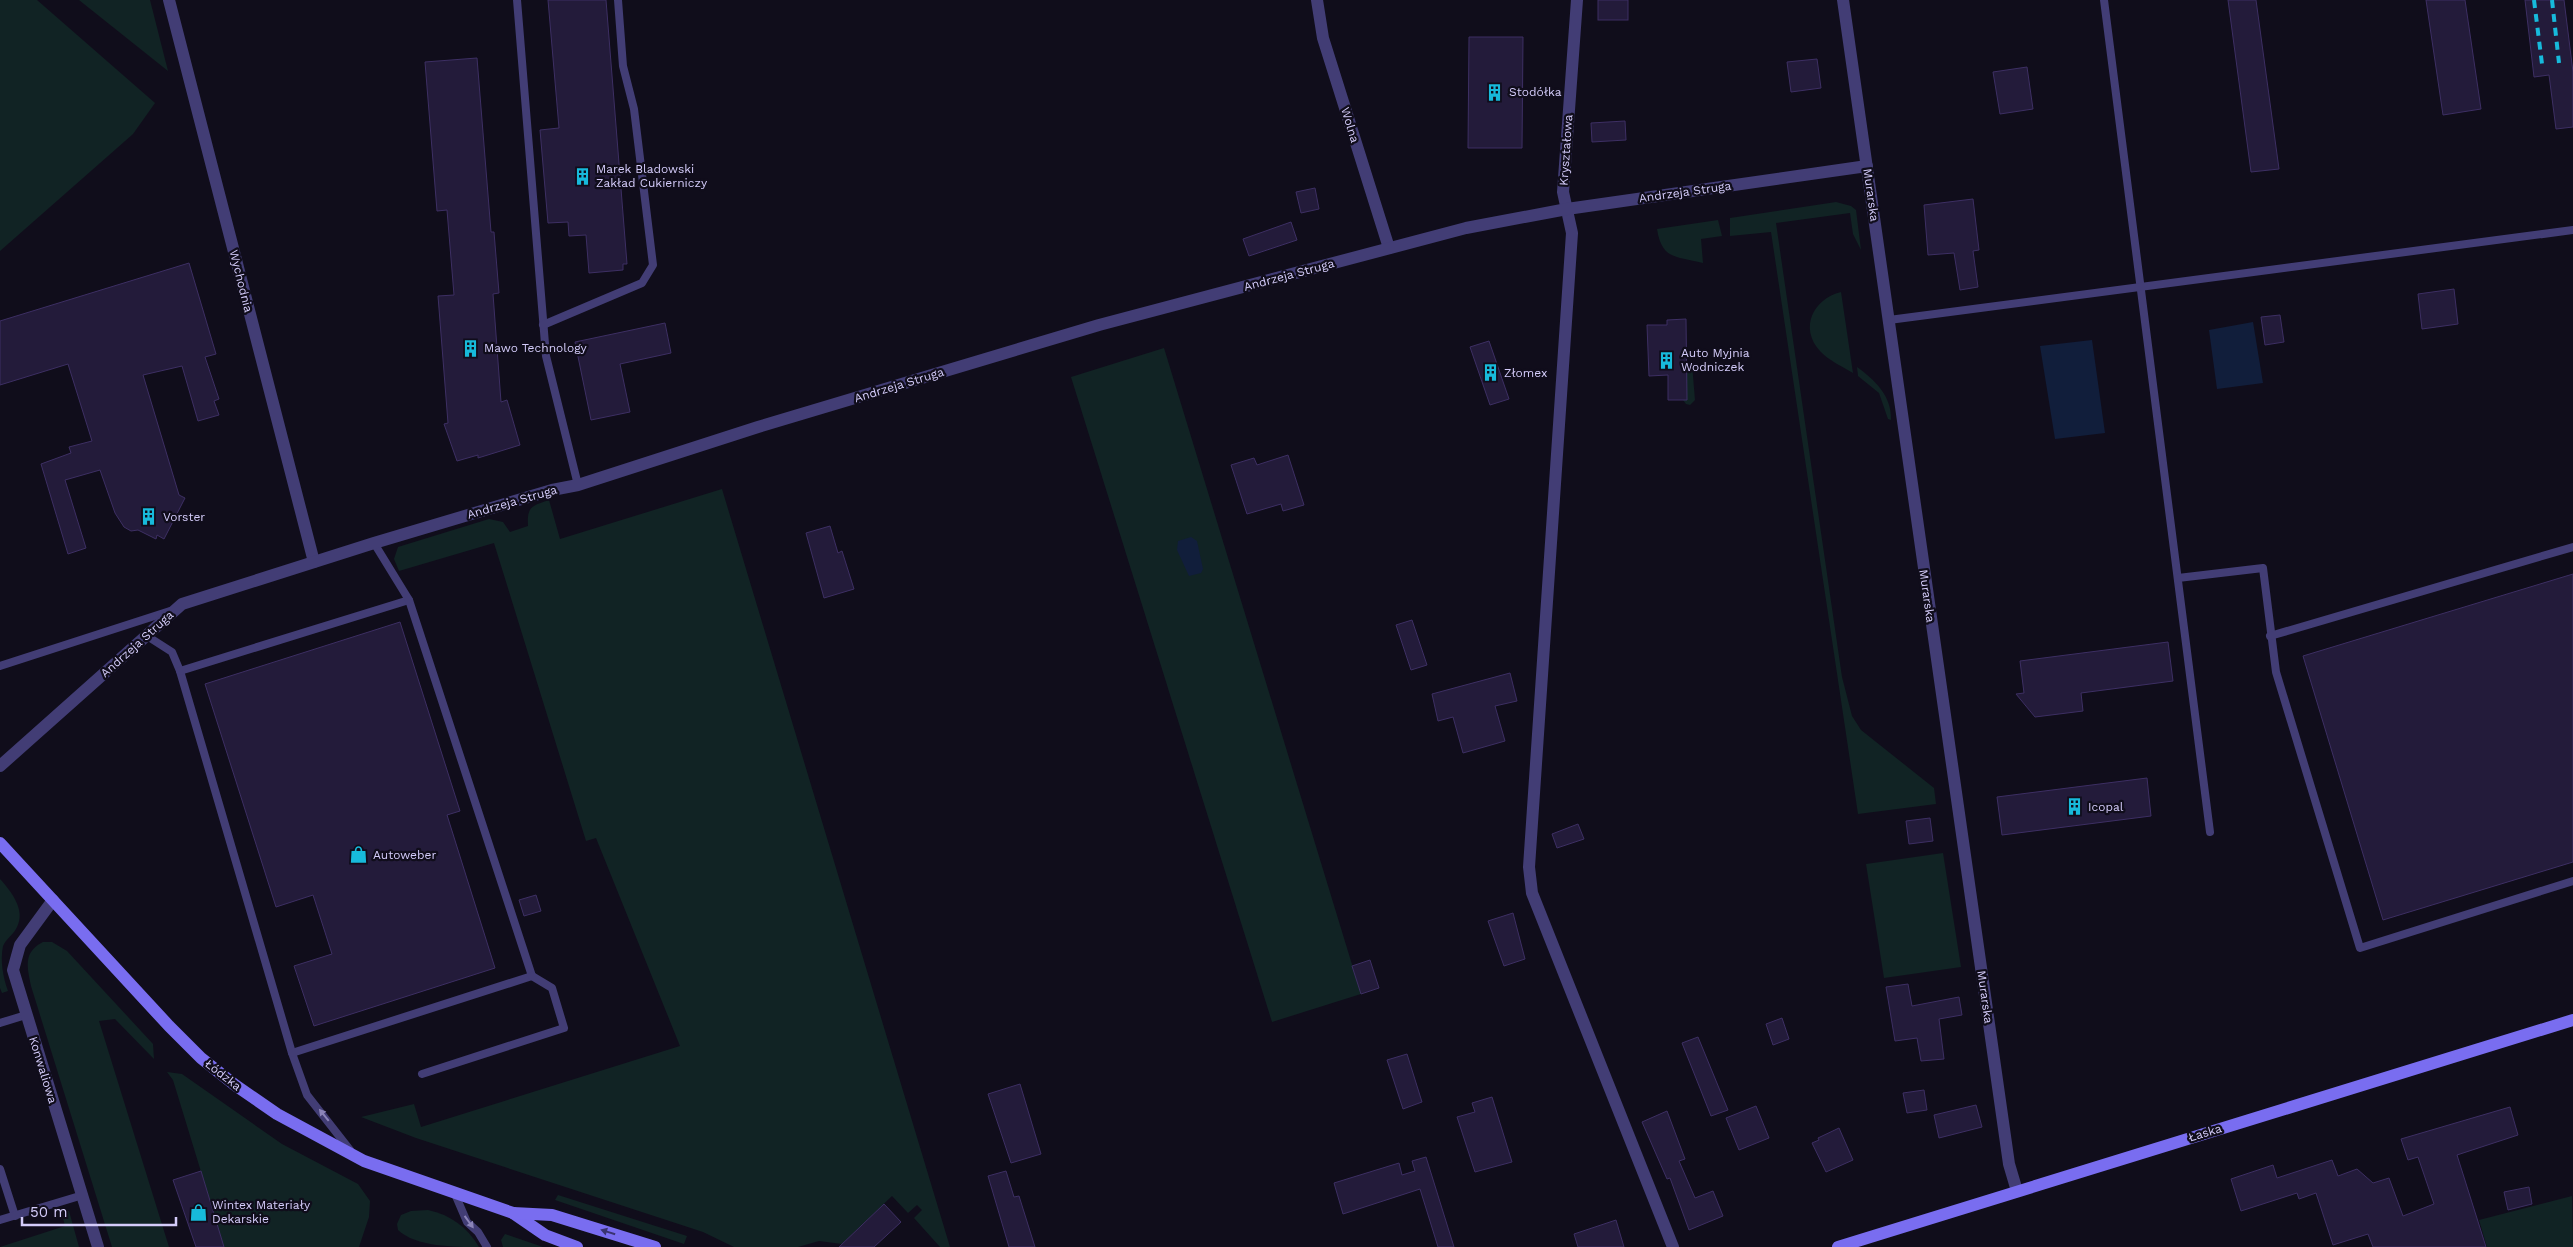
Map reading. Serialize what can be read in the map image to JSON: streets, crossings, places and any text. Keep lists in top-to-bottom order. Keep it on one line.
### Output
{"streets":{"main road":["Łódzka","Łaska"],"street":["Wolna","Kryształowa","Andrzeja Struga","Murarska","Wychodnia","Konwaliowa"]},"crossings":[["Wolna","Andrzeja Struga"],["Kryształowa","Andrzeja Struga"],["Andrzeja Struga","Murarska"],["Andrzeja Struga","Wychodnia"],["Murarska","Łaska"],["Konwaliowa","Łódzka"]],"places":{"building":["Stodółka","Marek Bladowski Zakład Cukierniczy","Mawo Technology","Auto Myjnia Wodniczek","Złomex","Vorster","Icopal"],"shop":["Autoweber","Wintex Materiały Dekarskie"]},"scale_bar":"50 m"}
